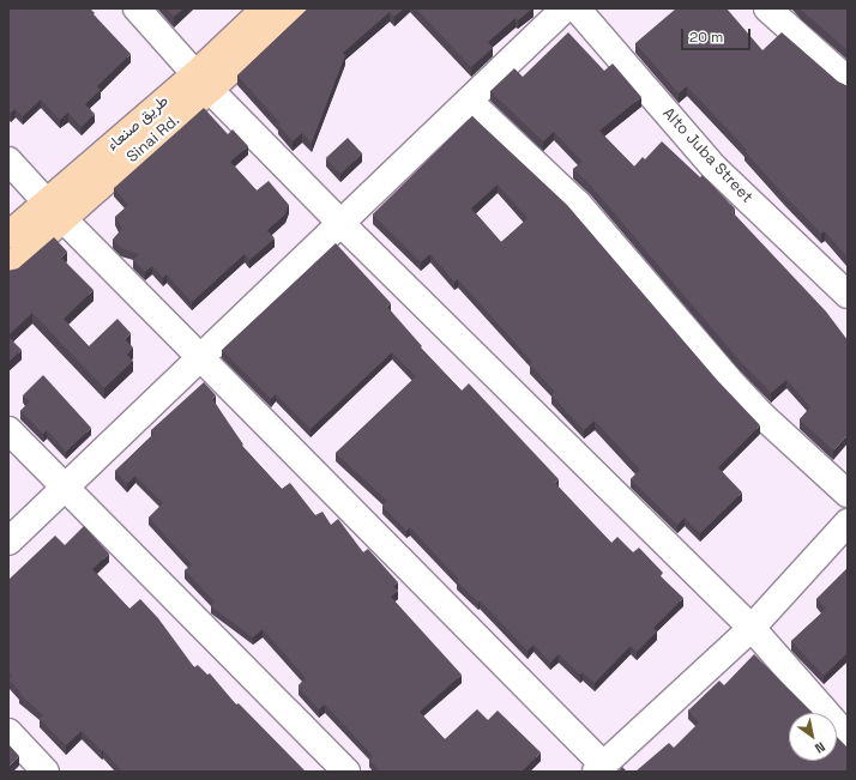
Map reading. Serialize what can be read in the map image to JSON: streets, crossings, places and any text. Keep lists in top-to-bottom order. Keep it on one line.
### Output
{"streets":{"main road":["طريق صنعاء"],"street":["Alto Juba Street"]},"scale_bar":"20 m","north":"bottom right"}
